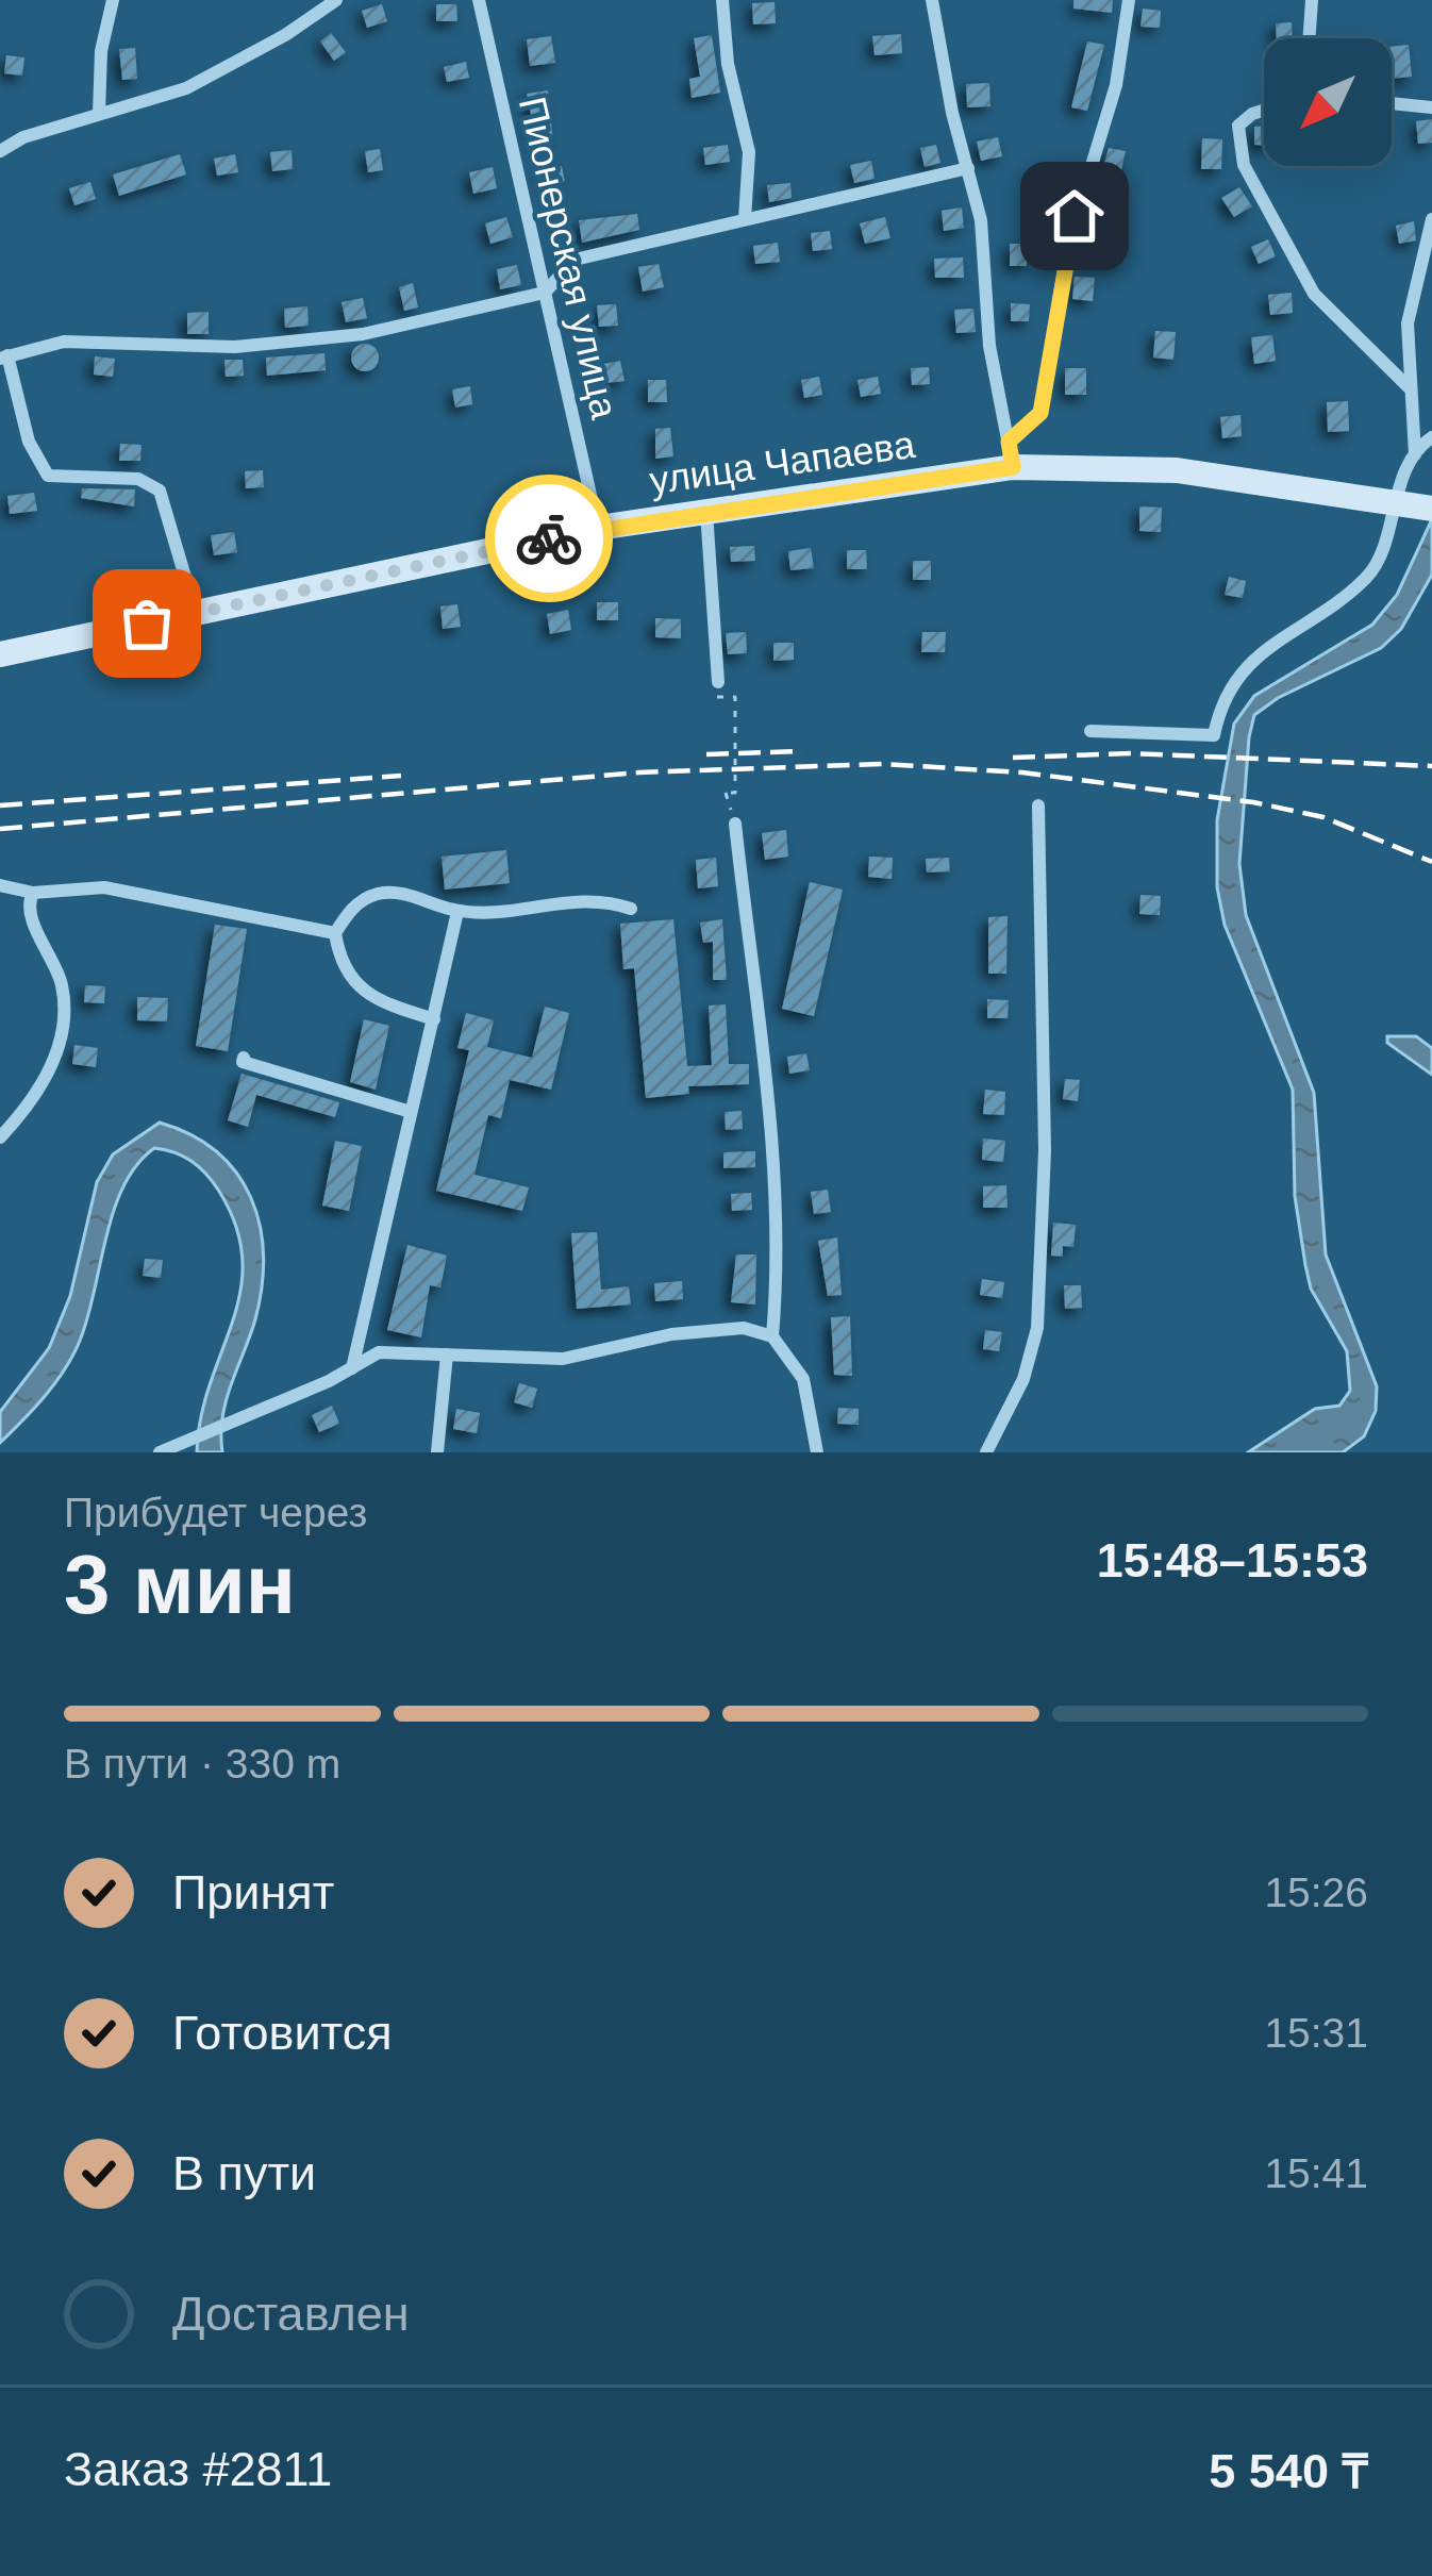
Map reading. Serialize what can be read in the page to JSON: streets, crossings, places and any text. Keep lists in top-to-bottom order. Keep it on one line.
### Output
{"streets":{"street":["Пионерская улица","улица Чапаева"]},"crossings":[["Пионерская улица","улица Чапаева"]],"north":"bottom left","page":{"heading":["3 мин","Прибудет через","15:48–15:53"],"panel":["Заказ #2811","5 540 ₸"],"bar":"В пути · 330 m","list":[["Принят","15:26"],["Готовится","15:31"],["В пути","15:41"],"Доставлен"]}}
